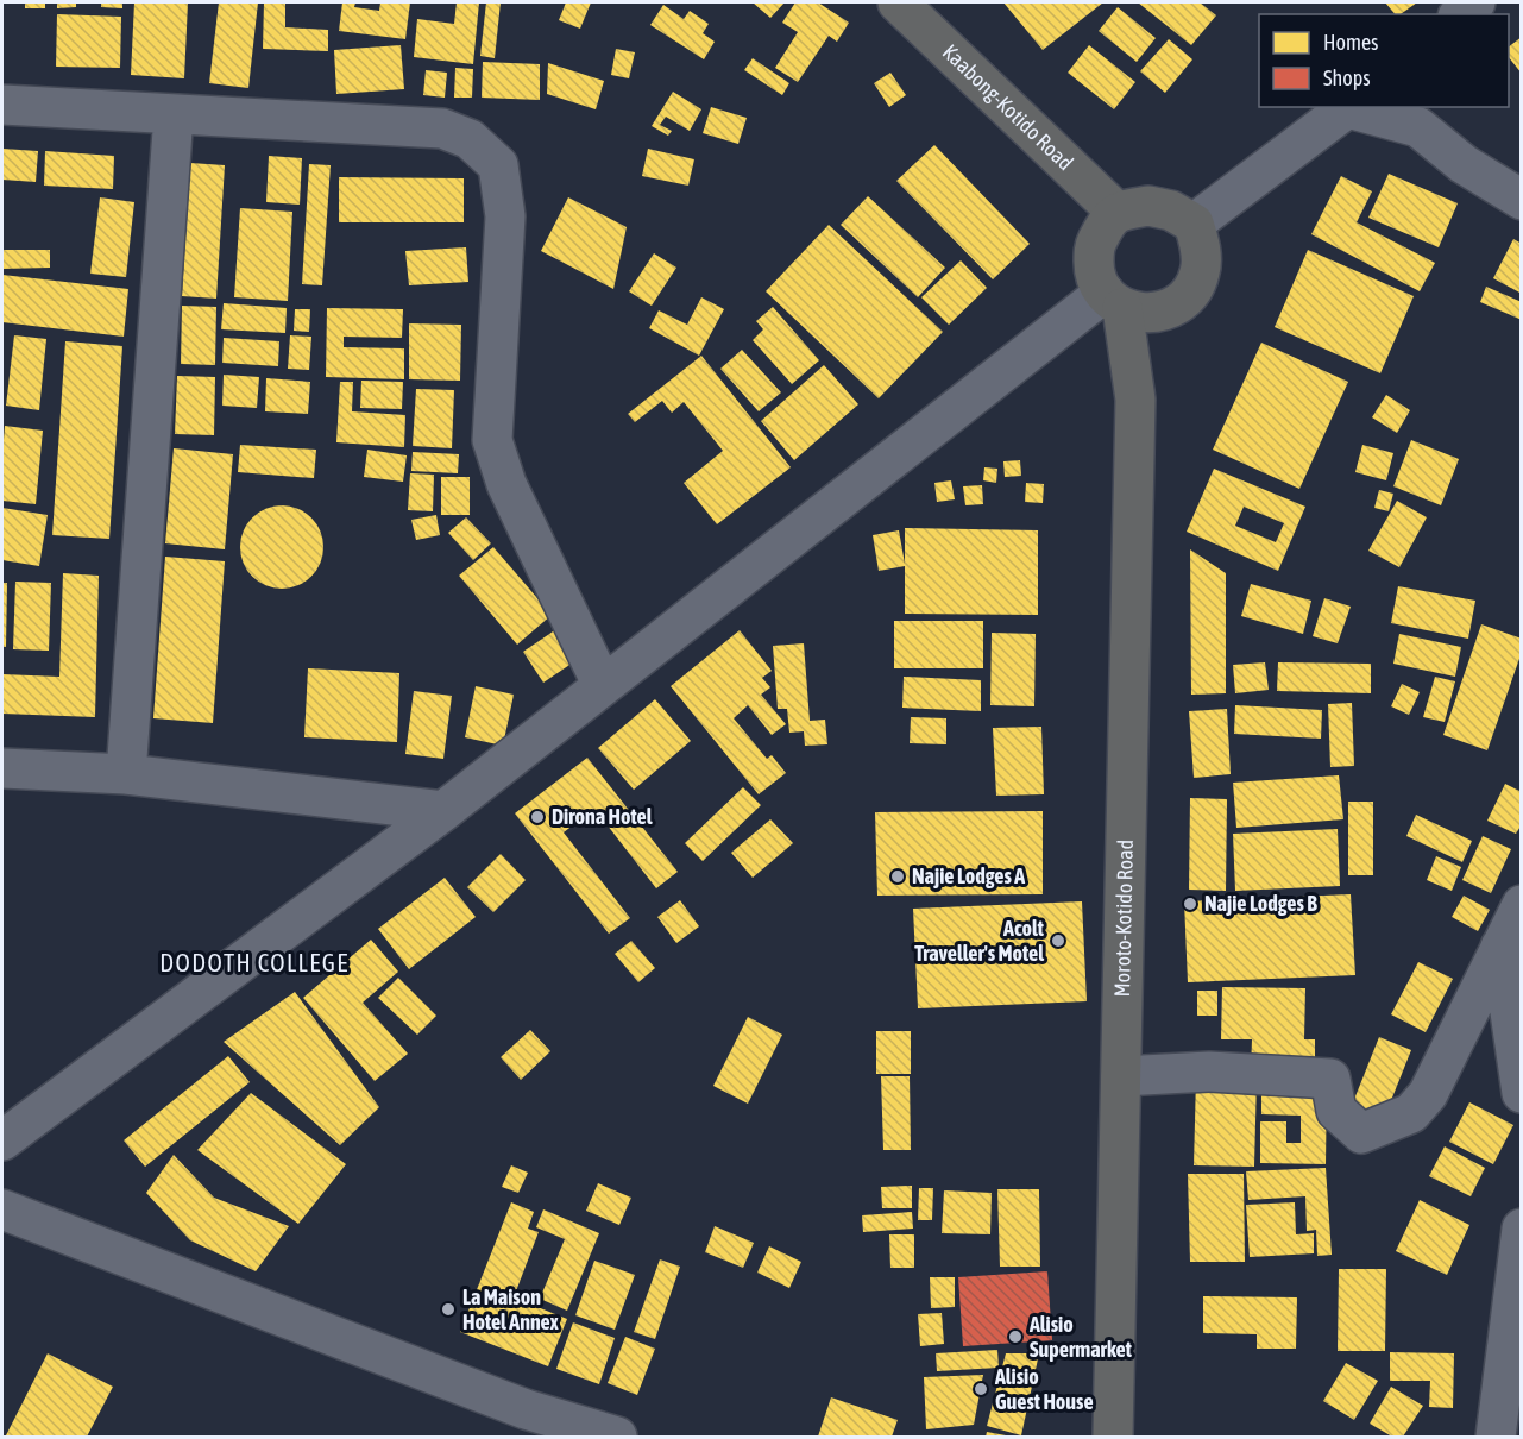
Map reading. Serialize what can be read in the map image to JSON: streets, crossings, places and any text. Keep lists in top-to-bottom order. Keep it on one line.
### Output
{"streets":{"main road":["Kaabong-Kotido Road","Moroto-Kotido Road"]},"crossings":[["Kaabong-Kotido Road","Moroto-Kotido Road"]],"districts":["DODOTH COLLEGE"],"places":["Dirona Hotel","Najie Lodges A","Najie Lodges B","Acolt Traveller's Motel","La Maison Hotel Annex","Alisio Supermarket","Alisio Guest House"],"legend":["Homes","Shops"]}
